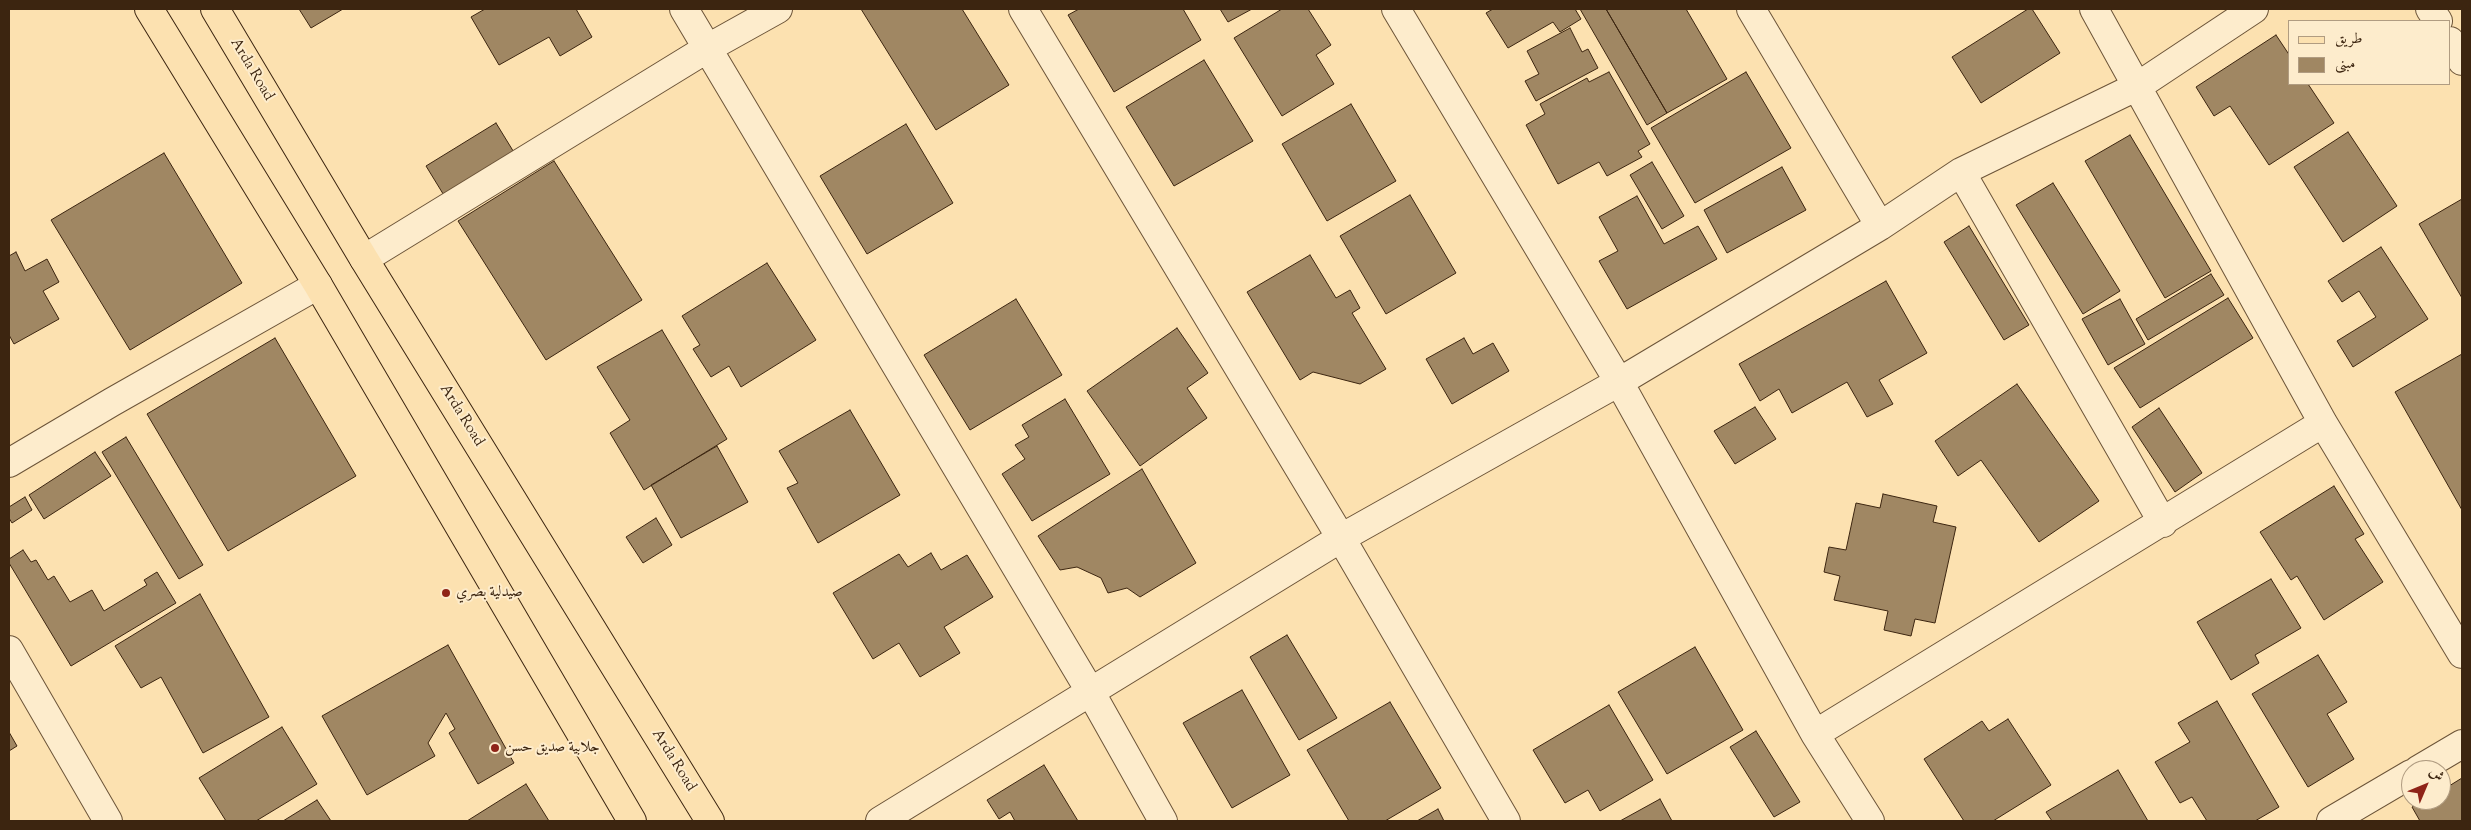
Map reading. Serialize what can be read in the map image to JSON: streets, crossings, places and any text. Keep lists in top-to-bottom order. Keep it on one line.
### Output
{"streets":{"main road":["Arda Road"]},"places":["صيدلية بصري","جلابية صديق حسن"],"legend":["طريق","مبنى"],"north":"top right"}
